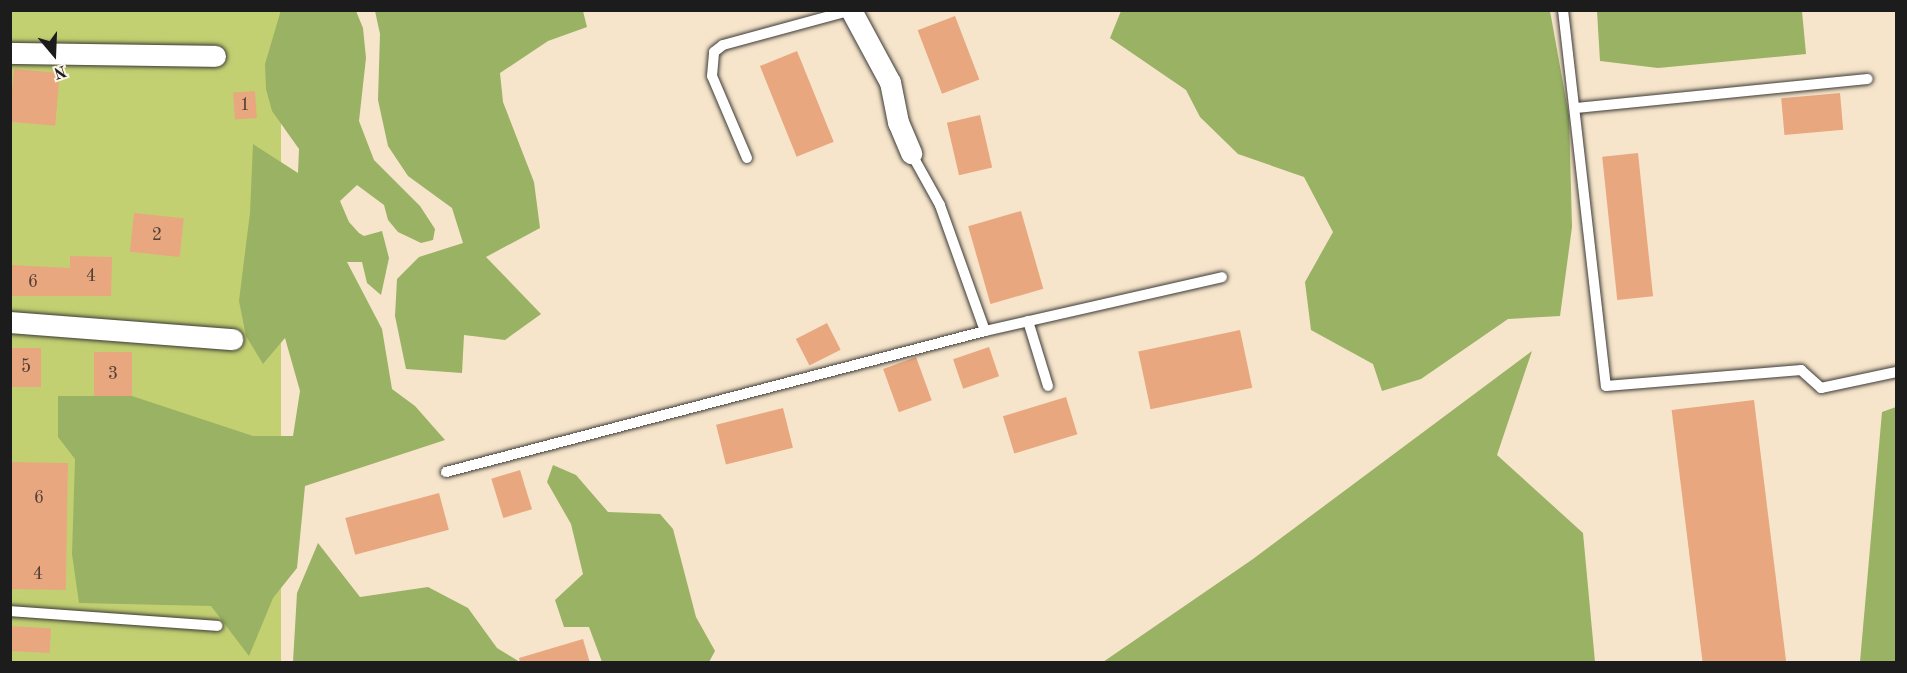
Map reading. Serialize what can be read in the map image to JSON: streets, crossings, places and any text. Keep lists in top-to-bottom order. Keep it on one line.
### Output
{"house_numbers":["1","2","4","6","5","3","6","4"],"north":"bottom"}
